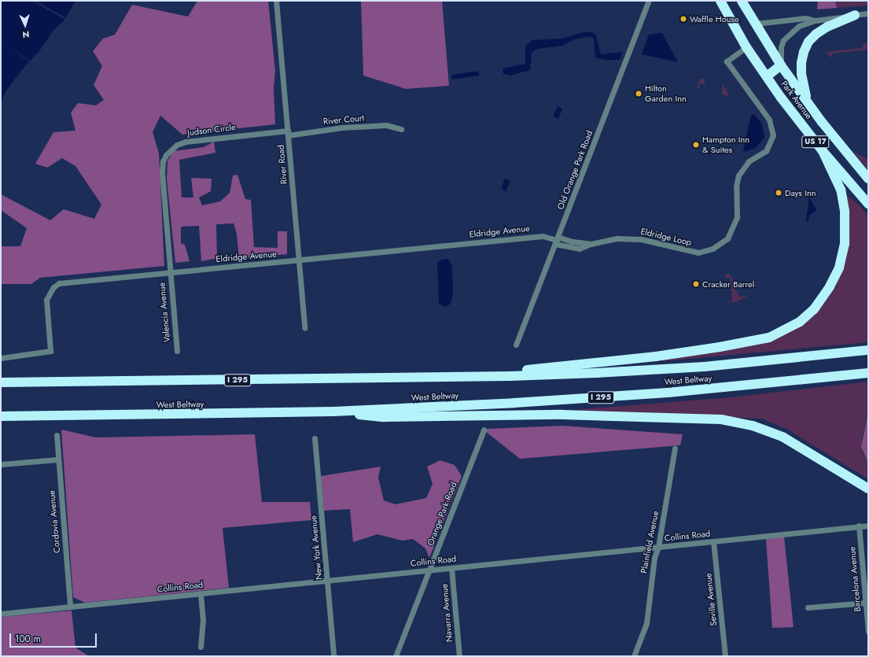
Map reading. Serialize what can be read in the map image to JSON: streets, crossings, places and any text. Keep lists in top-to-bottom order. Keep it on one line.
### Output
{"streets":{"highway":["Park Avenue","US 17","I 295","West Beltway"],"street":["River Court","Judson Circle","River Road","Old Orange Park Road","Eldridge Avenue","Eldridge Loop","Valencia Avenue","Orange Park Road","Cordovia Avenue","Collins Road","Plainfield Avenue","New York Avenue","Barcelona Avenue","Seville Avenue","Navarra Avenue"]},"crossings":[["Park Avenue","Eldridge Loop"],["River Court","Judson Circle"],["River Court","River Road"],["Judson Circle","River Road"],["Judson Circle","Eldridge Avenue"],["Judson Circle","Valencia Avenue"],["River Road","Eldridge Avenue"],["Old Orange Park Road","Eldridge Avenue"],["Old Orange Park Road","Eldridge Loop"],["Eldridge Avenue","Eldridge Loop"],["Eldridge Avenue","Valencia Avenue"],["Orange Park Road","Collins Road"],["Cordovia Avenue","Collins Road"],["Collins Road","Plainfield Avenue"],["Collins Road","New York Avenue"],["Collins Road","Barcelona Avenue"],["Collins Road","Seville Avenue"],["Collins Road","Navarra Avenue"]],"places":["Waffle House","Hilton Garden Inn","Hampton Inn & Suites","Days Inn","Cracker Barrel"],"scale_bar":"100 m","north":"bottom"}
